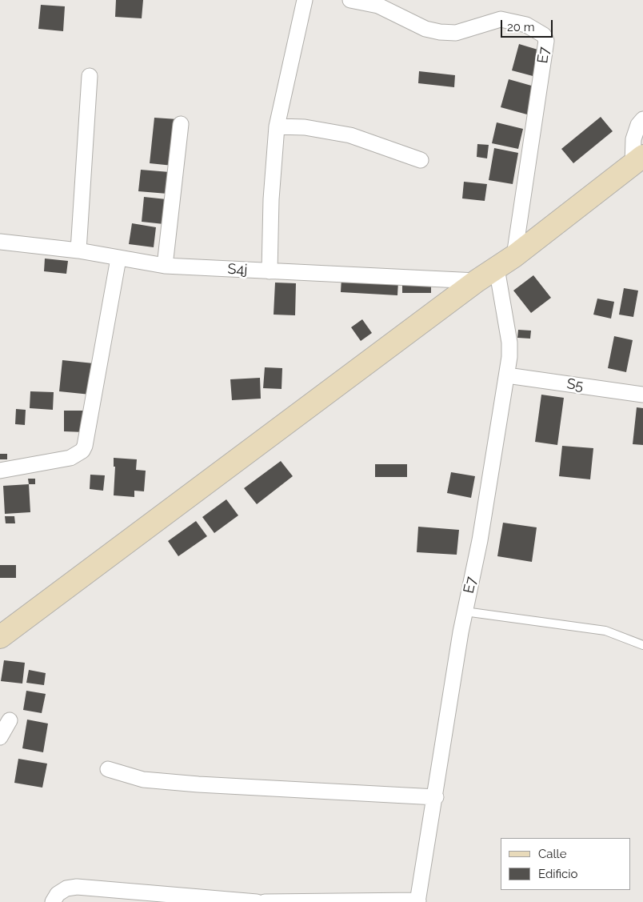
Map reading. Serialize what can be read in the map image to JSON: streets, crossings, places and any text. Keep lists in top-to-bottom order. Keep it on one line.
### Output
{"streets":{"street":["E7","S4j","S5"]},"crossings":[["E7","S5"]],"legend":["Calle","Edificio"],"scale_bar":"20 m"}
